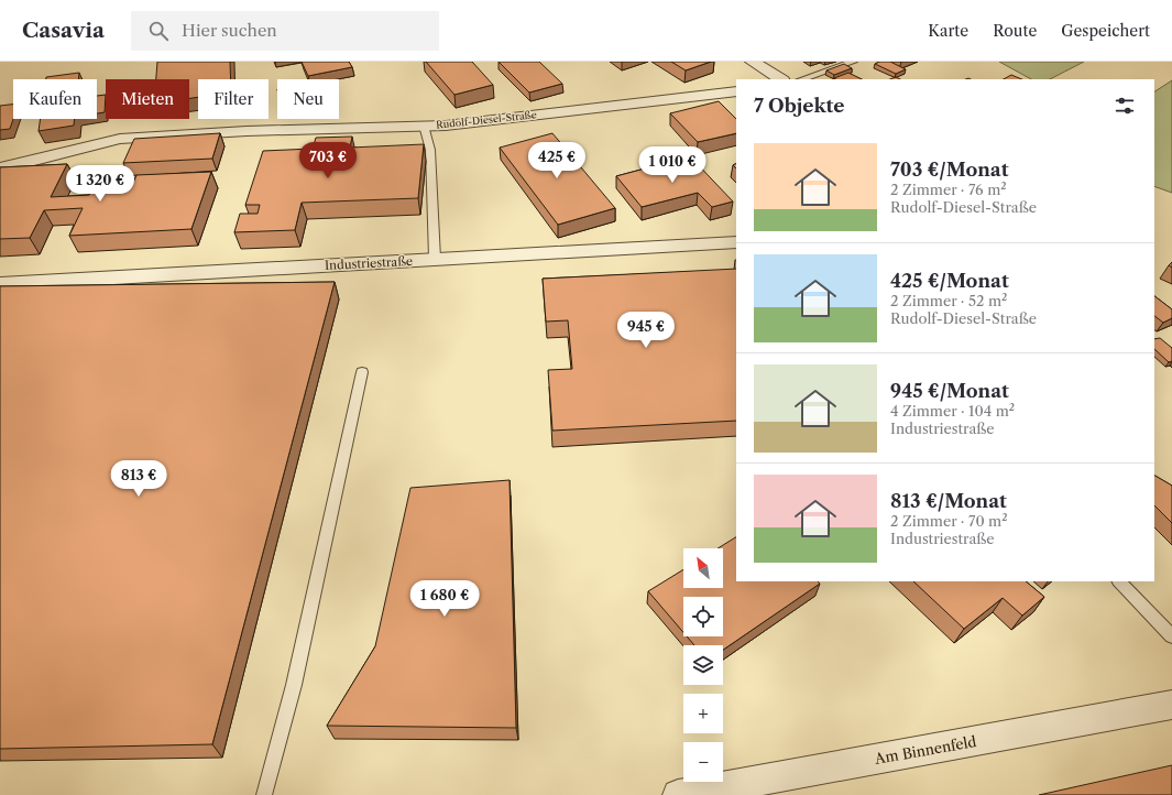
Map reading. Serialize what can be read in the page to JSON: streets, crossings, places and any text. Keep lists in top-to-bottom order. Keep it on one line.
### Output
{"streets":{"street":["Rudolf-Diesel-Straße","Industriestraße","Am Binnenfeld"]},"north":"top left","page":{"header":"Casavia","search":"Hier suchen","nav":["Karte","Route","Gespeichert"],"chip":["Kaufen","Mieten","Filter","Neu"],"heading":"7 Objekte","list":[{"name":"703 €/Monat","note":"2 Zimmer · 76 m² · Rudolf-Diesel-Straße"},{"name":"425 €/Monat","note":"2 Zimmer · 52 m² · Rudolf-Diesel-Straße"},{"name":"945 €/Monat","note":"4 Zimmer · 104 m² · Industriestraße"},{"name":"813 €/Monat","note":"2 Zimmer · 70 m² · Industriestraße"}],"price":["703 €","425 €","1 010 €","1 320 €","945 €","813 €","1 680 €"],"map_buttons":["+","−"]}}
